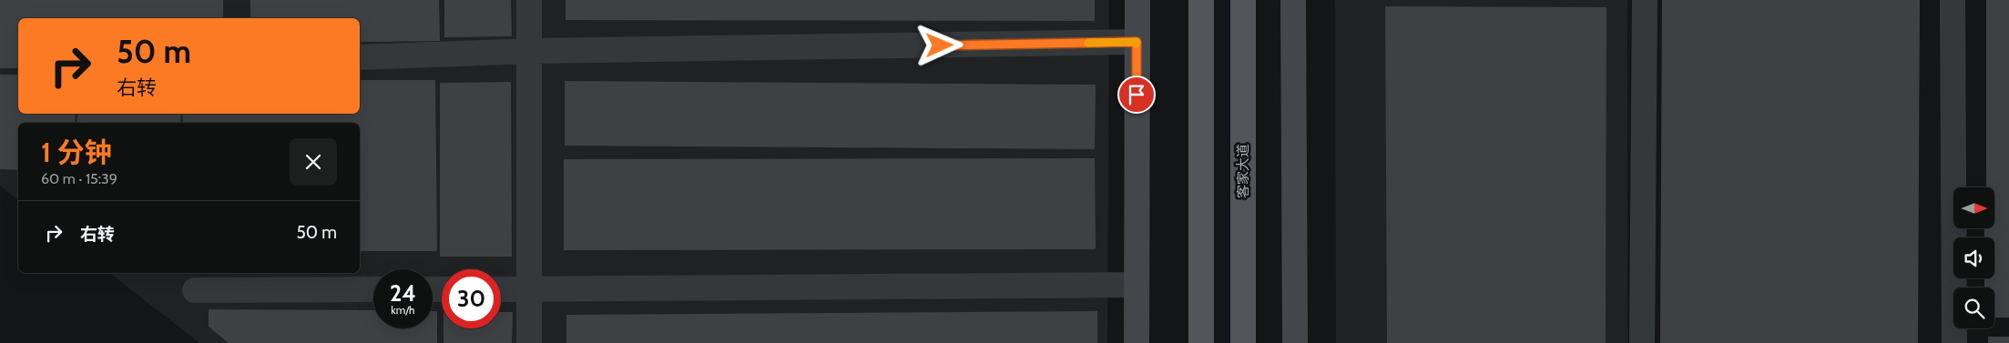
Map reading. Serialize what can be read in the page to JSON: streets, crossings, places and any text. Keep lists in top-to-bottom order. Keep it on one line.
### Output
{"streets":{"main road":["客家大道"]},"north":"right","page":{"turn":["50 m","右转"],"heading":["1 分钟","60 m · 15:39"],"list":[{"name":"右转","value":"50 m"}],"speed":"24 km/h","limit":"30"}}
